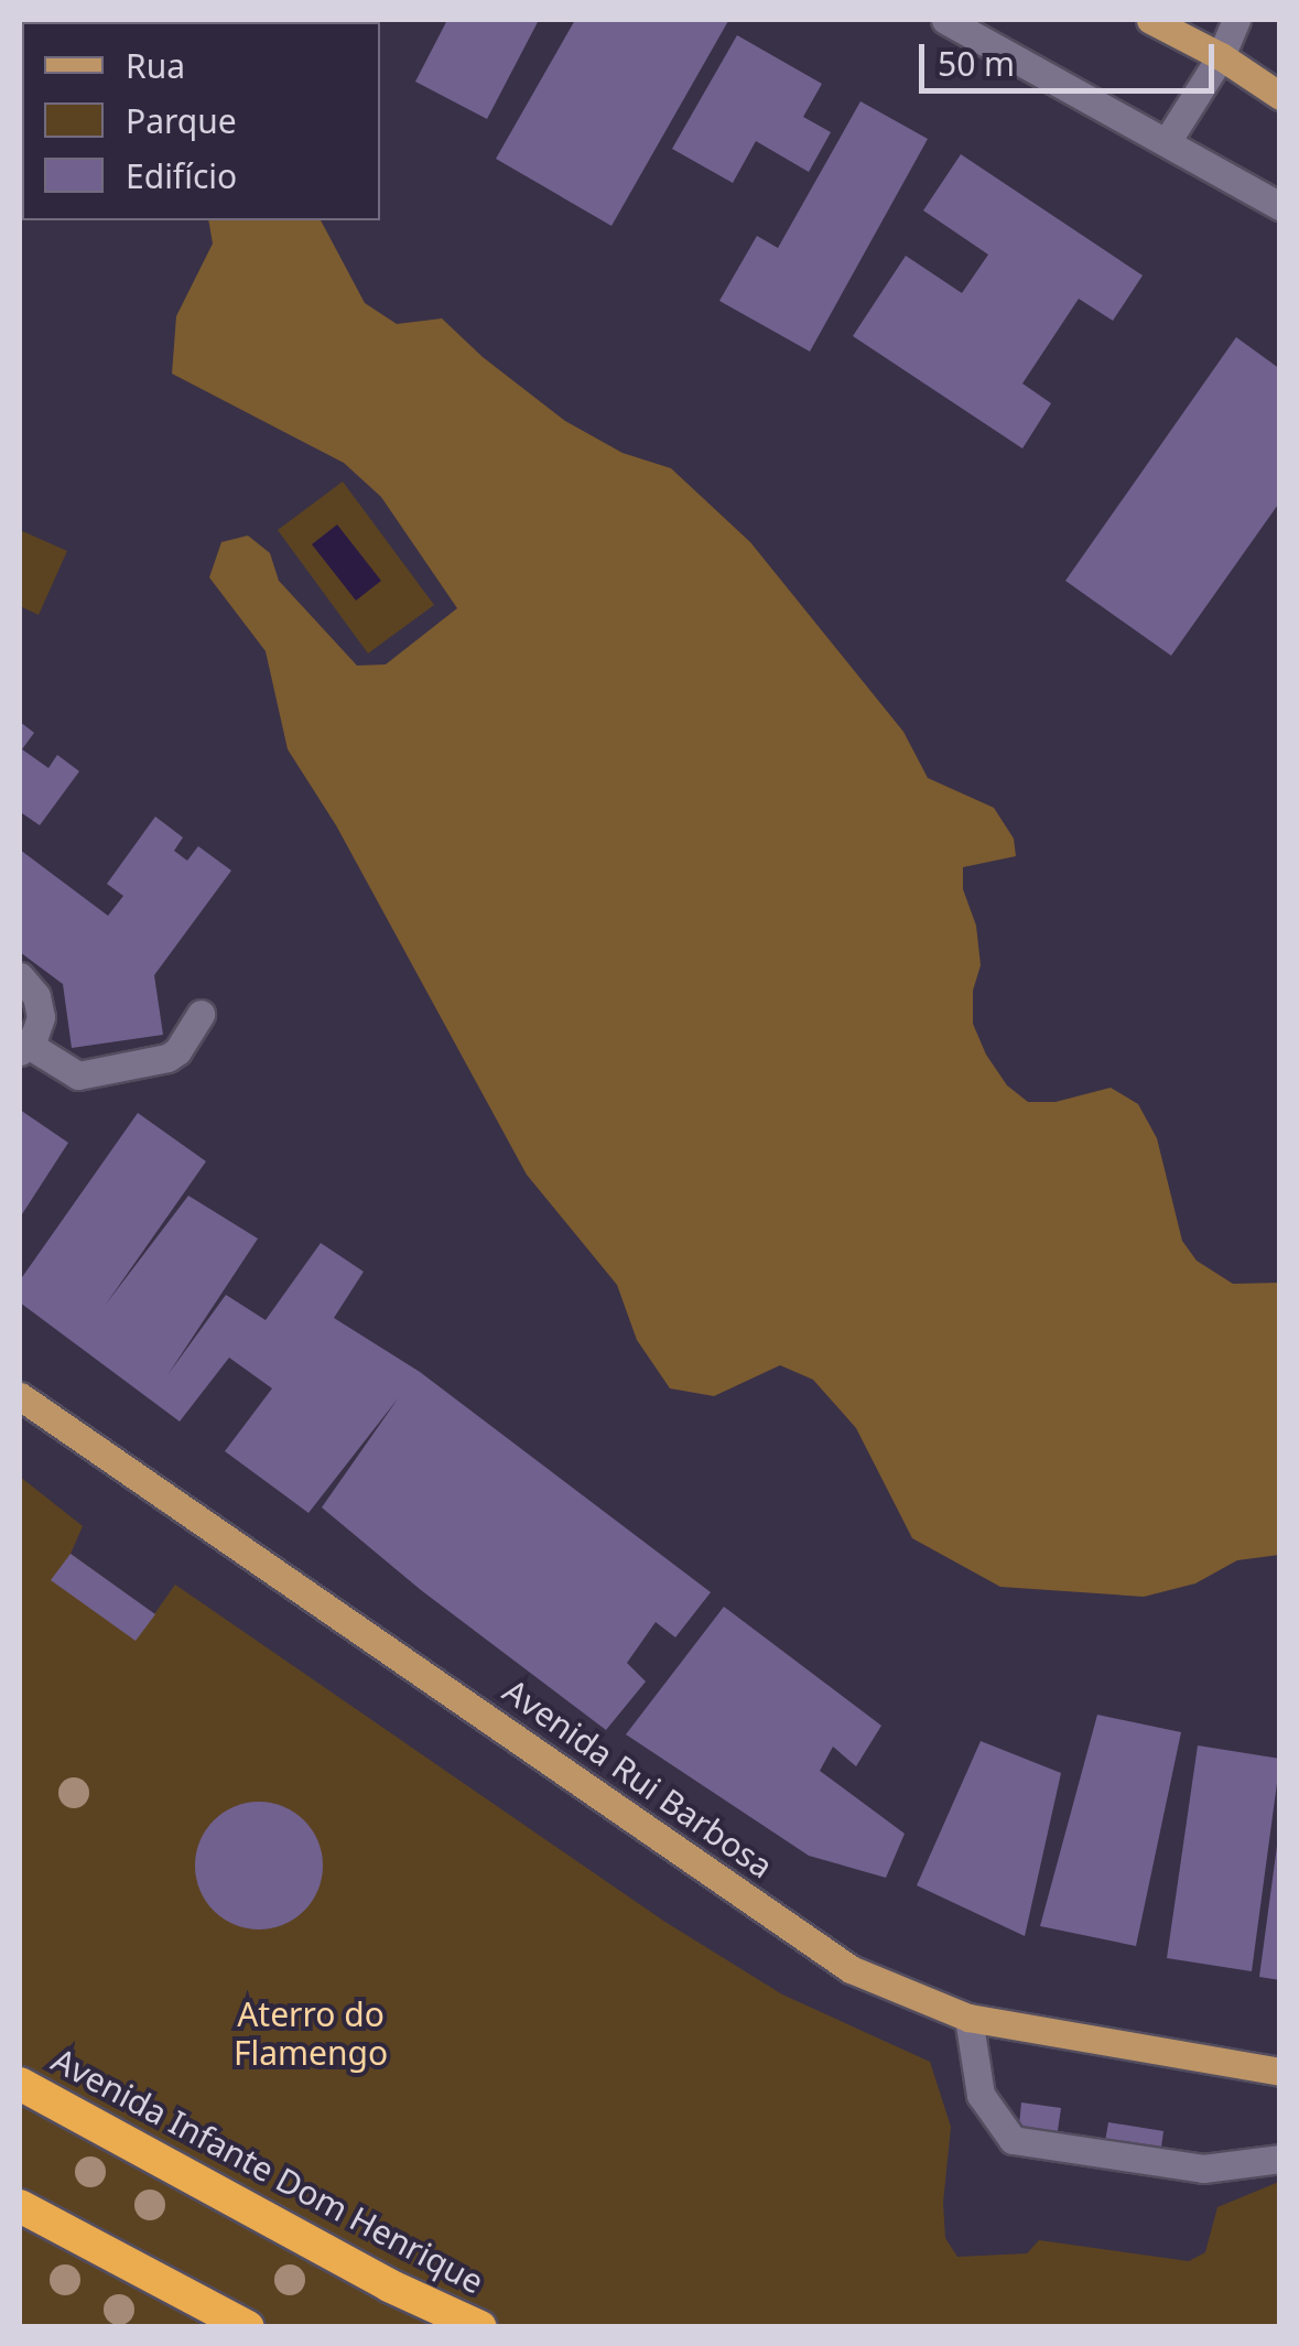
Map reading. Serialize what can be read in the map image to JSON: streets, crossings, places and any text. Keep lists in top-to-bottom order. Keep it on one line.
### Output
{"streets":{"highway":["Avenida Infante Dom Henrique"],"main road":["Avenida Rui Barbosa"]},"parks":["Aterro do Flamengo"],"legend":["Rua","Parque","Edifício"],"scale_bar":"50 m"}
